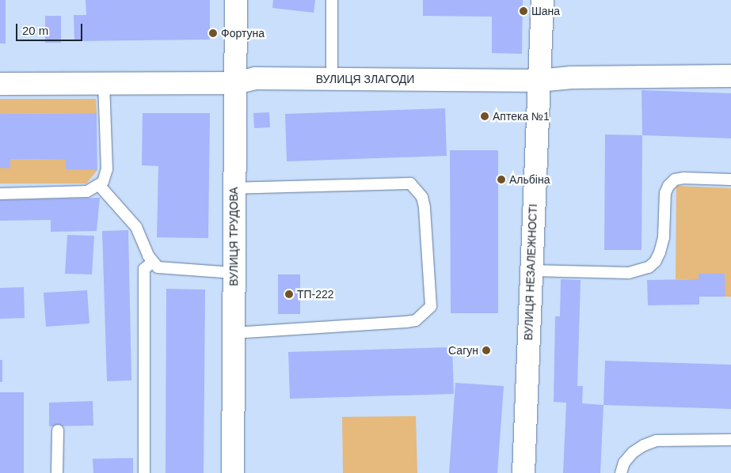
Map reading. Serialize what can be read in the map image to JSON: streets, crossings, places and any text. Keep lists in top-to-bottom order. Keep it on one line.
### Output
{"streets":{"street":["ВУЛИЦЯ ЗЛАГОДИ","ВУЛИЦЯ ТРУДОВА","ВУЛИЦЯ НЕЗАЛЕЖНОСТІ"]},"crossings":[["ВУЛИЦЯ ЗЛАГОДИ","ВУЛИЦЯ ТРУДОВА"],["ВУЛИЦЯ ЗЛАГОДИ","ВУЛИЦЯ НЕЗАЛЕЖНОСТІ"]],"places":["Шана","Фортуна","Аптека №1","Альбіна","ТП-222","Сагун"],"scale_bar":"20 m"}
